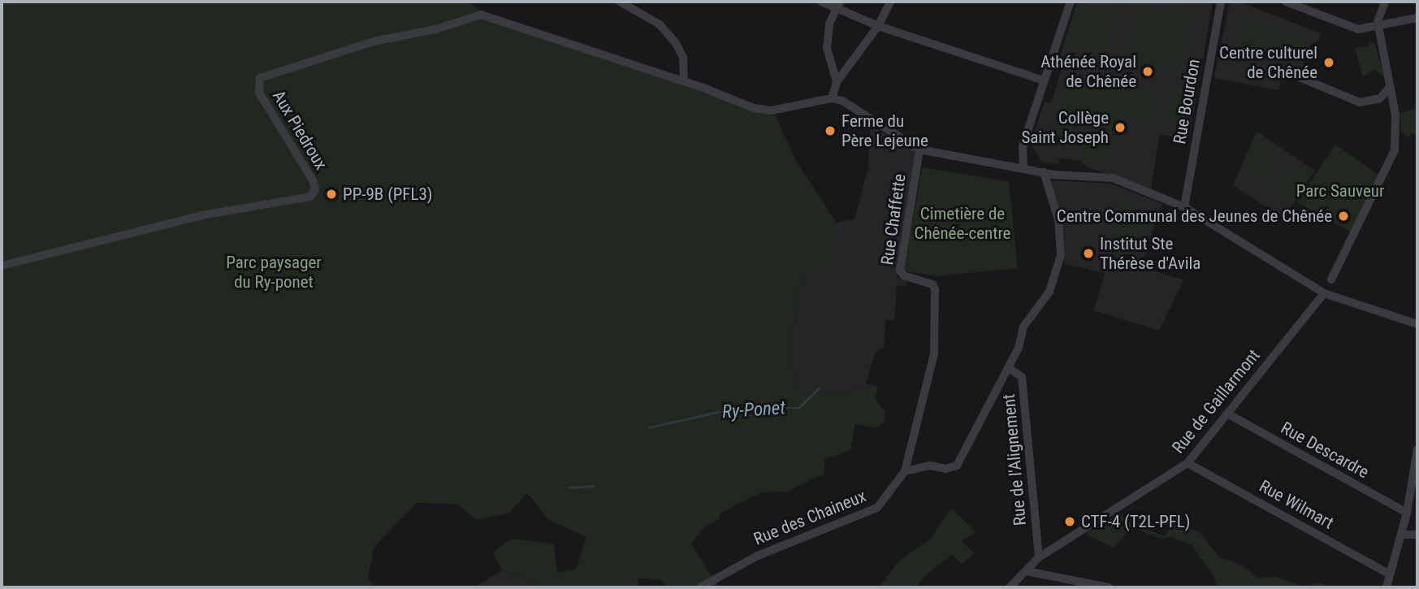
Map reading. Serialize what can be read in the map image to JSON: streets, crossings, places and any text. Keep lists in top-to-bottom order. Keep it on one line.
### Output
{"streets":{"street":["Rue Bourdon","Aux Piedroux","Rue Chaffette","Rue de Gaillarmont","Rue Descardre","Rue de l'Alignement","Rue Wilmart","Rue des Chaineux"]},"crossings":[["Rue Chaffette","Rue des Chaineux"],["Rue de Gaillarmont","Rue Descardre"],["Rue de Gaillarmont","Rue de l'Alignement"],["Rue de Gaillarmont","Rue Wilmart"]],"water":["Ry-Ponet"],"parks":["Parc Sauveur","Cimetière de Chênée-centre","Parc paysager du Ry-ponet"],"places":["Centre culturel de Chênée","Athénée Royal de Chênée","Collège Saint Joseph","Ferme du Père Lejeune","PP-9B (PFL3)","Centre Communal des Jeunes de Chênée","Institut Ste Thérèse d'Avila","CTF-4 (T2L-PFL)"]}
